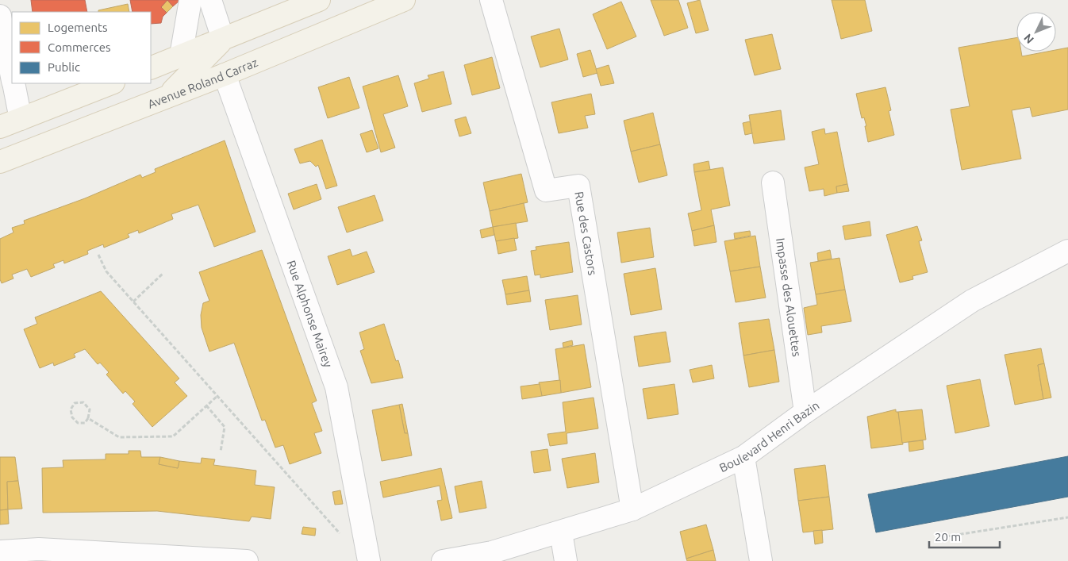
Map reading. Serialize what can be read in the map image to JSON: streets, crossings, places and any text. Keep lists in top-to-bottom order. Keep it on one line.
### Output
{"streets":{"main road":["Avenue Roland Carraz"],"street":["Rue des Castors","Impasse des Alouettes","Rue Alphonse Mairey","Boulevard Henri Bazin"]},"crossings":[["Avenue Roland Carraz","Rue Alphonse Mairey"],["Rue des Castors","Boulevard Henri Bazin"],["Impasse des Alouettes","Boulevard Henri Bazin"]],"legend":["Logements","Commerces","Public"],"scale_bar":"20 m","north":"bottom left"}
